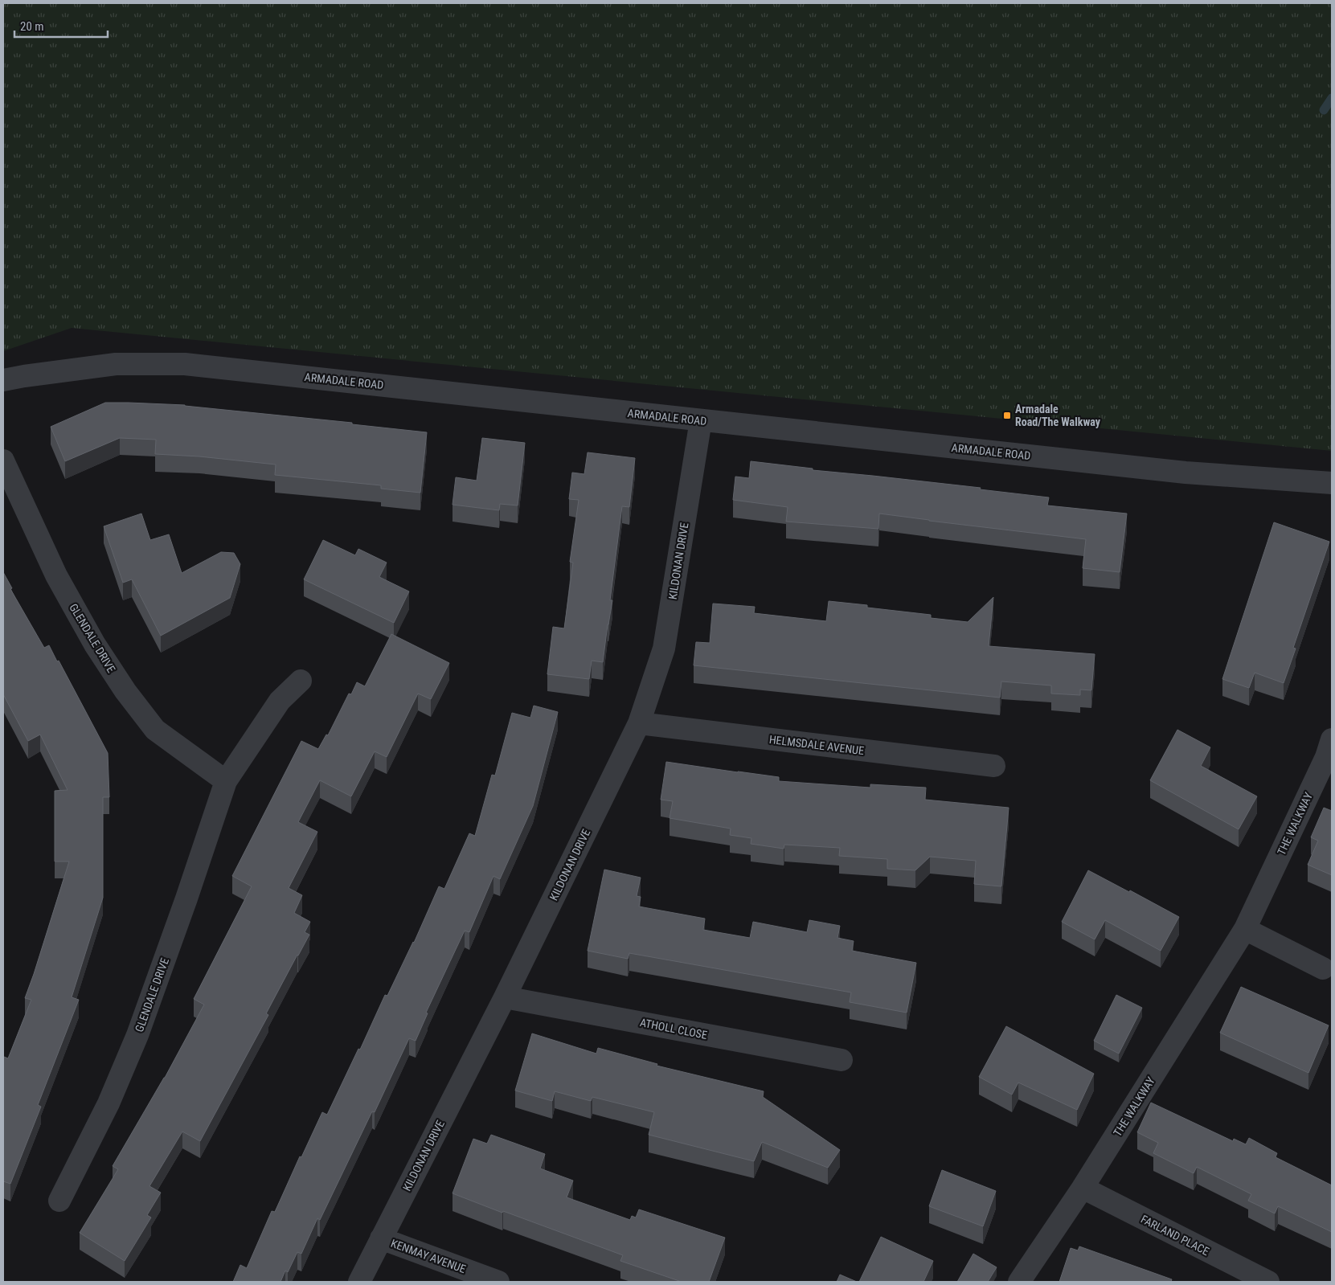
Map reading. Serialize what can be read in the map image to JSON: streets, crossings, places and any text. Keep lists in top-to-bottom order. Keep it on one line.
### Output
{"streets":{"street":["ARMADALE ROAD","KILDONAN DRIVE","GLENDALE DRIVE","HELMSDALE AVENUE","THE WALKWAY","ATHOLL CLOSE","FARLAND PLACE","KENMAY AVENUE"]},"crossings":[["ARMADALE ROAD","KILDONAN DRIVE"],["KILDONAN DRIVE","HELMSDALE AVENUE"],["KILDONAN DRIVE","ATHOLL CLOSE"],["KILDONAN DRIVE","KENMAY AVENUE"],["THE WALKWAY","FARLAND PLACE"]],"places":{"transit":["Armadale Road/The Walkway"]},"scale_bar":"20 m"}
